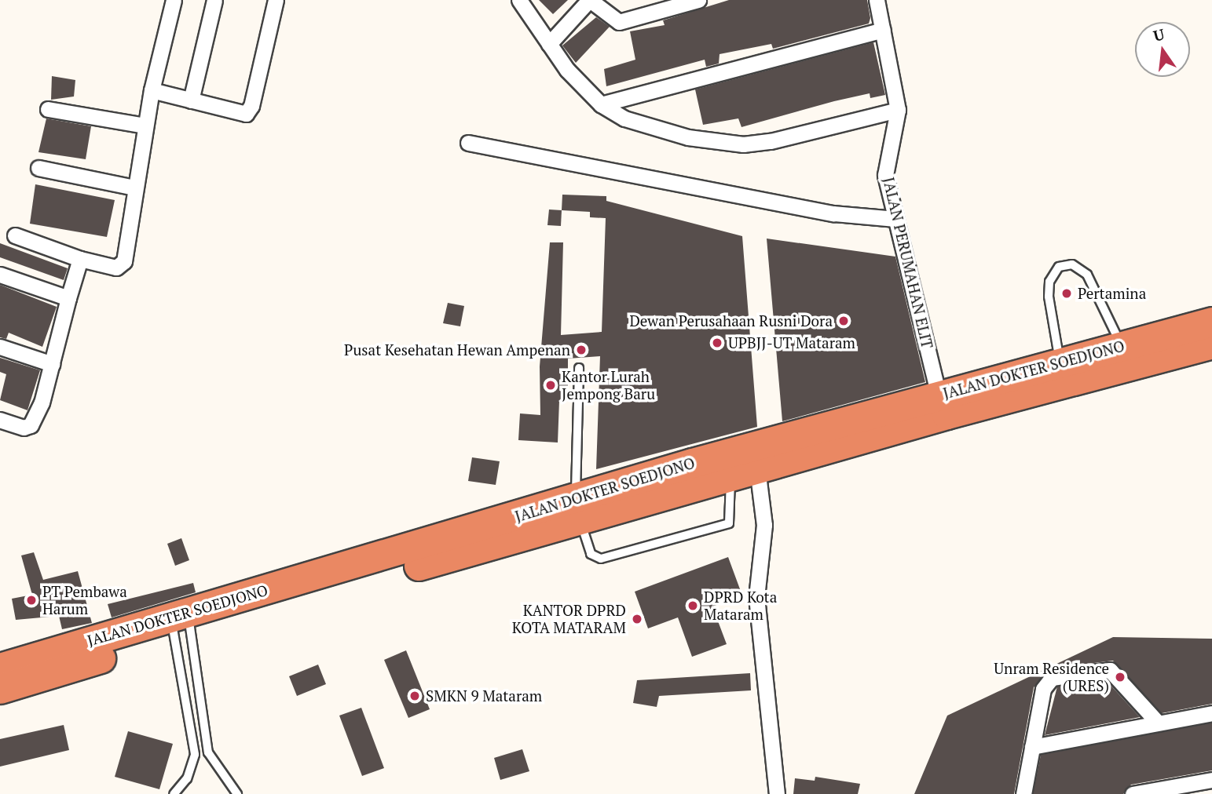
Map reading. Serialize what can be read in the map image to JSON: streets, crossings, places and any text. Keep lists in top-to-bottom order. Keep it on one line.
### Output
{"streets":{"highway":["JALAN DOKTER SOEDJONO"],"street":["JALAN PERUMAHAN ELIT"]},"crossings":[["JALAN PERUMAHAN ELIT","JALAN DOKTER SOEDJONO"]],"places":["Pertamina","Dewan Perusahaan Rusni Dora","UPBJJ-UT Mataram","Pusat Kesehatan Hewan Ampenan","Kantor Lurah Jempong Baru","PT Pembawa Harum","DPRD Kota Mataram","KANTOR DPRD KOTA MATARAM","Unram Residence (URES)","SMKN 9 Mataram"],"north":"top"}
